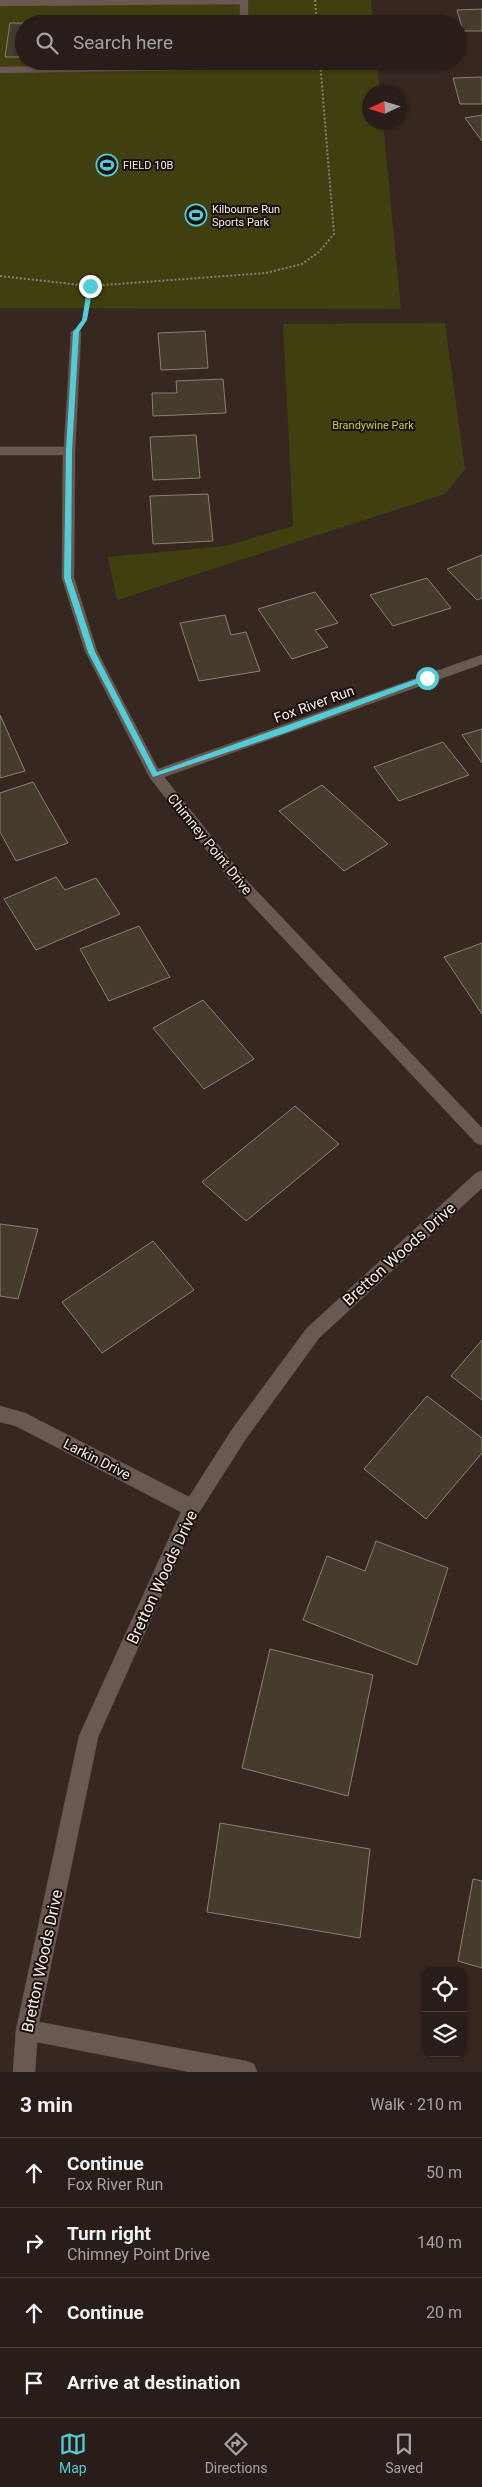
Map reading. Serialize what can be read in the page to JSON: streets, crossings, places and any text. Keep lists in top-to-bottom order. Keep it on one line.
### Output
{"streets":{"street":["Fox River Run","Chimney Point Drive","Bretton Woods Drive","Larkin Drive"]},"crossings":[["Fox River Run","Chimney Point Drive"],["Bretton Woods Drive","Larkin Drive"]],"parks":["Brandywine Park"],"places":{"sports":["FIELD 10B","Kilbourne Run Sports Park"]},"north":"left","page":{"search":"Search here","heading":["3 min","Walk · 210 m"],"list":[["Continue","Fox River Run","50 m"],["Turn right","Chimney Point Drive","140 m"],["Continue","20 m"],"Arrive at destination"],"nav":["Map","Directions","Saved"]}}
